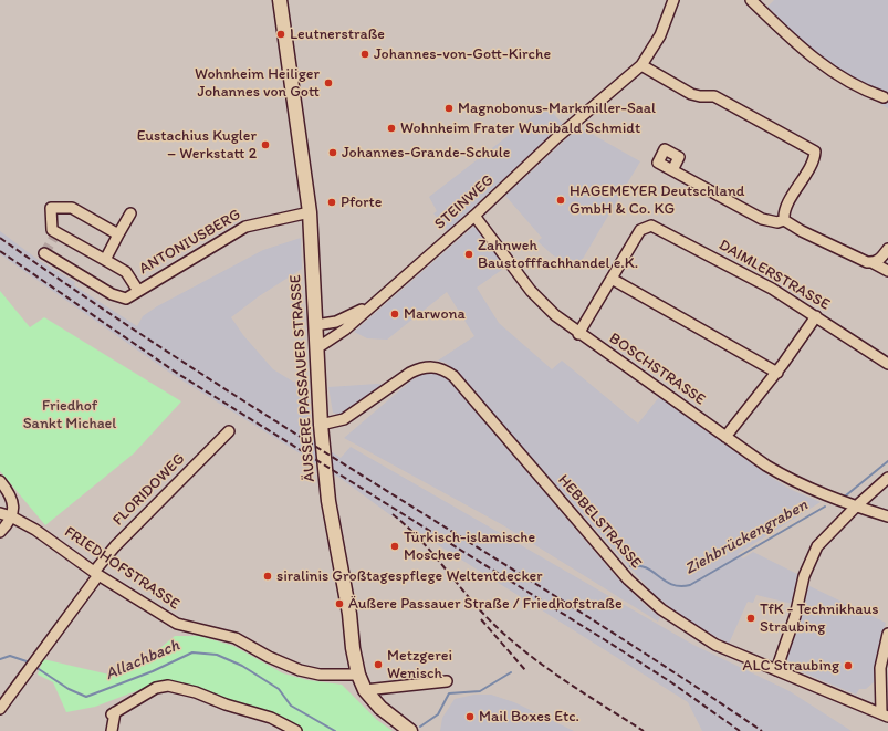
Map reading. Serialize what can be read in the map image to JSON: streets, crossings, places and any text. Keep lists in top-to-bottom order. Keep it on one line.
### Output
{"streets":{"main road":["ÄUSSERE PASSAUER STRASSE"],"street":["STEINWEG","ANTONIUSBERG","DAIMLERSTRASSE","BOSCHSTRASSE","FLORIDOWEG","HEBBELSTRASSE","FRIEDHOFSTRASSE"]},"crossings":[["STEINWEG","BOSCHSTRASSE"],["STEINWEG","ÄUSSERE PASSAUER STRASSE"],["ANTONIUSBERG","ÄUSSERE PASSAUER STRASSE"],["ÄUSSERE PASSAUER STRASSE","HEBBELSTRASSE"],["ÄUSSERE PASSAUER STRASSE","FRIEDHOFSTRASSE"],["FLORIDOWEG","FRIEDHOFSTRASSE"]],"water":["Ziehbrückengraben","Allachbach"],"parks":["Friedhof Sankt Michael"],"places":["Leutnerstraße","Johannes-von-Gott-Kirche","Wohnheim Heiliger Johannes von Gott","Magnobonus-Markmiller-Saal","Wohnheim Frater Wunibald Schmidt","Eustachius Kugler – Werkstatt 2","Johannes-Grande-Schule","HAGEMEYER Deutschland GmbH & Co. KG","Pforte","Zahnweh Baustofffachhandel e.K.","Marwona","Türkisch-islamische Moschee","siralinis Großtagespflege Weltentdecker","Äußere Passauer Straße / Friedhofstraße","TfK - Technikhaus Straubing","Metzgerei Wenisch","ALC Straubing","Mail Boxes Etc."]}
